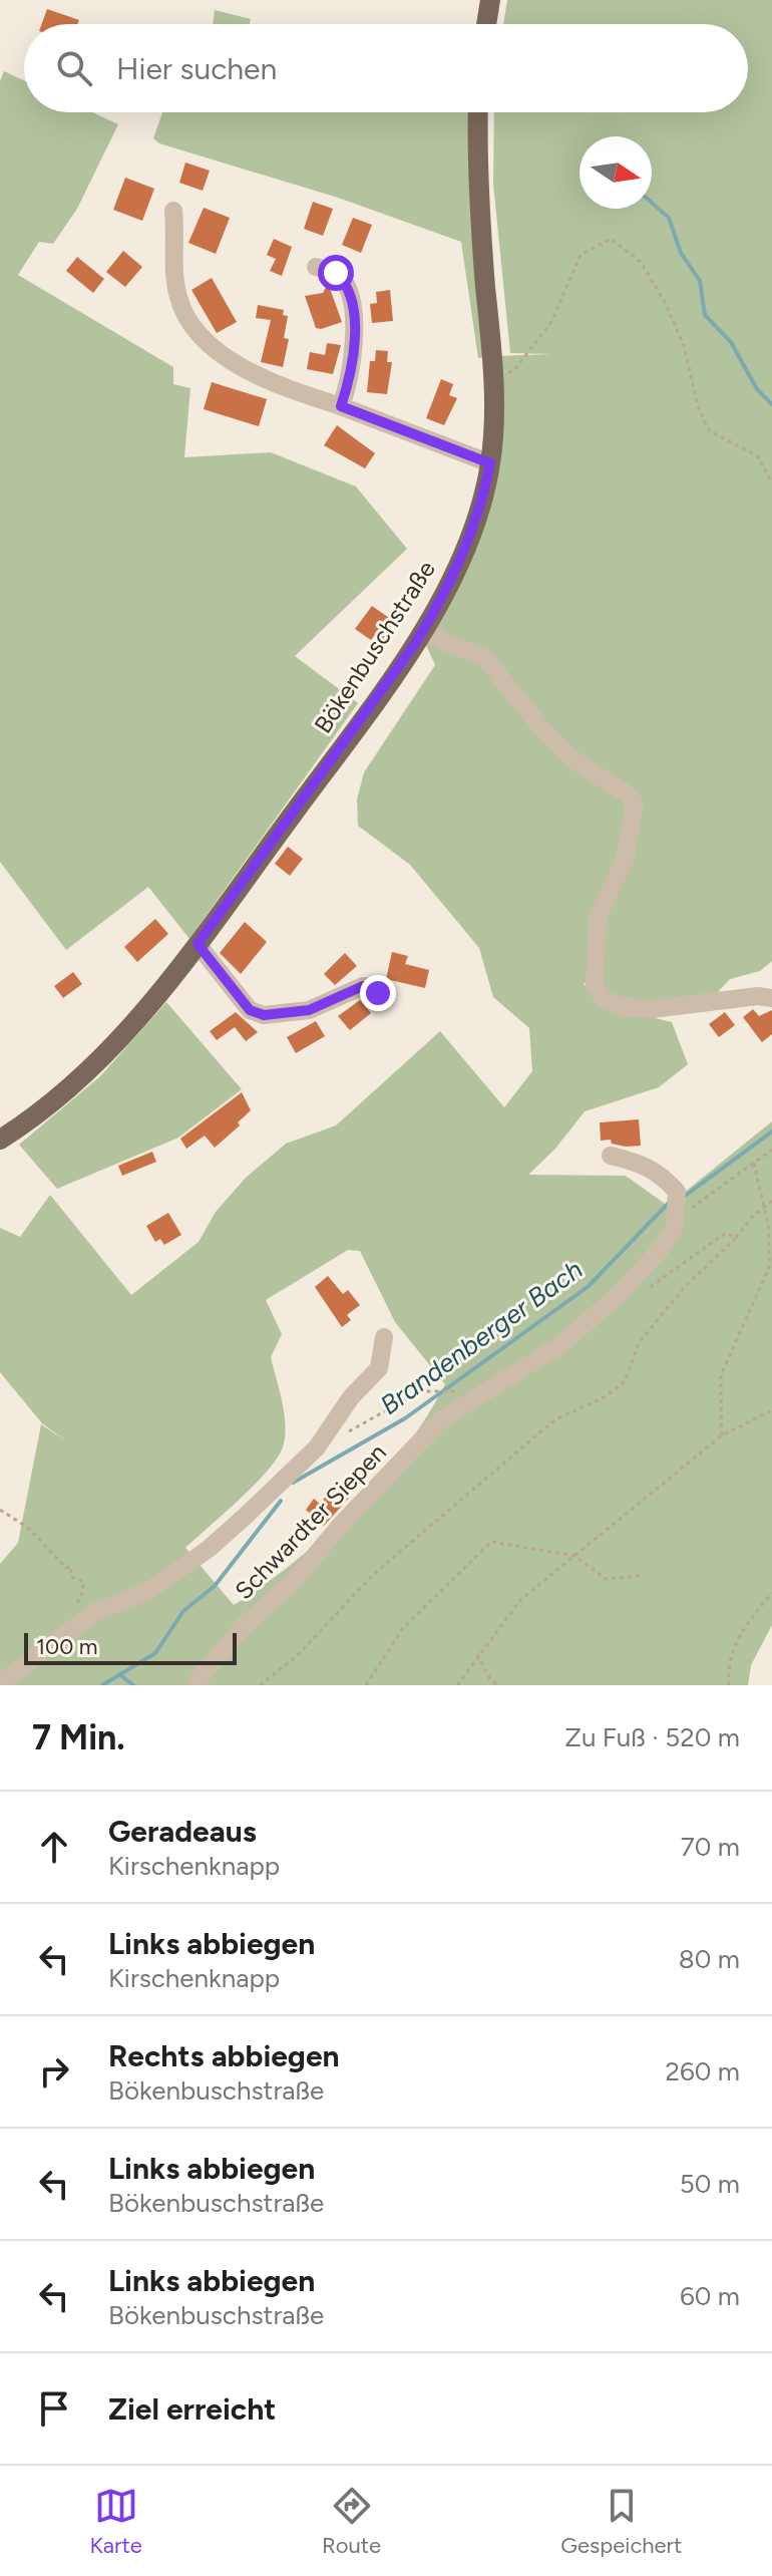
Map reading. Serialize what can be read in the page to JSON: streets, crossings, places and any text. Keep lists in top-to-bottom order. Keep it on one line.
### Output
{"streets":{"main road":["Bökenbuschstraße"],"street":["Schwardter Siepen"]},"water":["Brandenberger Bach"],"scale_bar":"100 m","north":"right","page":{"search":"Hier suchen","scale":"100 m","heading":["7 Min.","Zu Fuß · 520 m"],"list":[["Geradeaus","Kirschenknapp","70 m"],["Links abbiegen","Kirschenknapp","80 m"],["Rechts abbiegen","Bökenbuschstraße","260 m"],["Links abbiegen","Bökenbuschstraße","50 m"],["Links abbiegen","Bökenbuschstraße","60 m"],"Ziel erreicht"],"nav":["Karte","Route","Gespeichert"]}}
